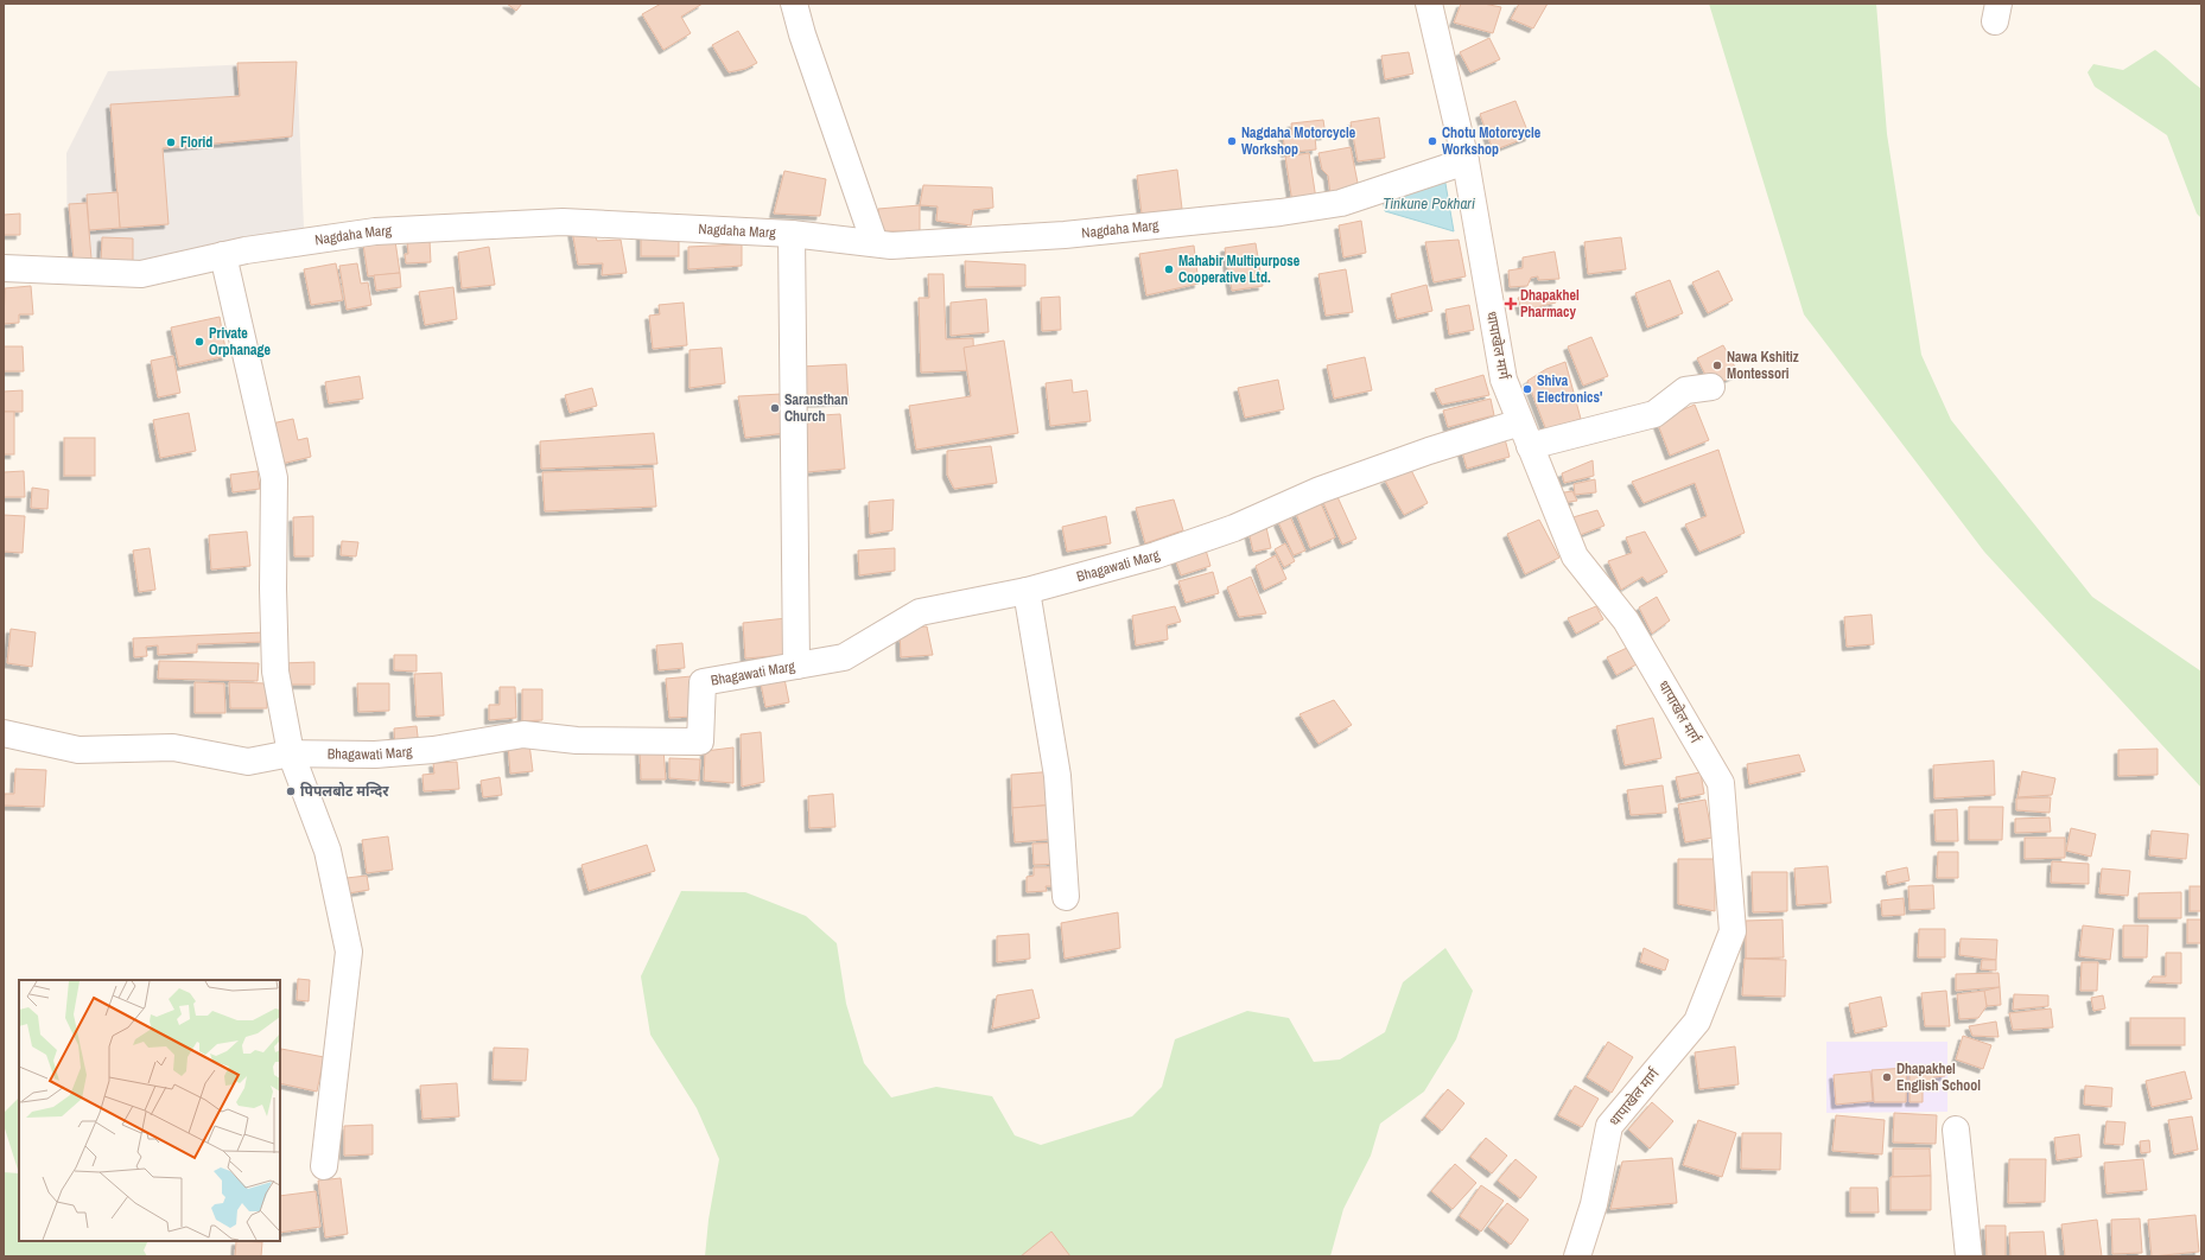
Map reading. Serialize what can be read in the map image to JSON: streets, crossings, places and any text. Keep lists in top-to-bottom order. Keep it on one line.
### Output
{"streets":{"street":["Nagdaha Marg","धापाखेल मार्ग","Bhagawati Marg"]},"crossings":[["Nagdaha Marg","धापाखेल मार्ग"],["धापाखेल मार्ग","Bhagawati Marg"]],"water":["Tinkune Pokhari"],"places":{"other":["Nagdaha Motorcycle Workshop","Chotu Motorcycle Workshop","Florid","Mahabir Multipurpose Cooperative Ltd.","Private Orphanage","Nawa Kshitiz Montessori","Shiva Electronics'","Saransthan Church","पिपलबोट मन्दिर","Dhapakhel English School"],"health":["Dhapakhel Pharmacy"]}}
